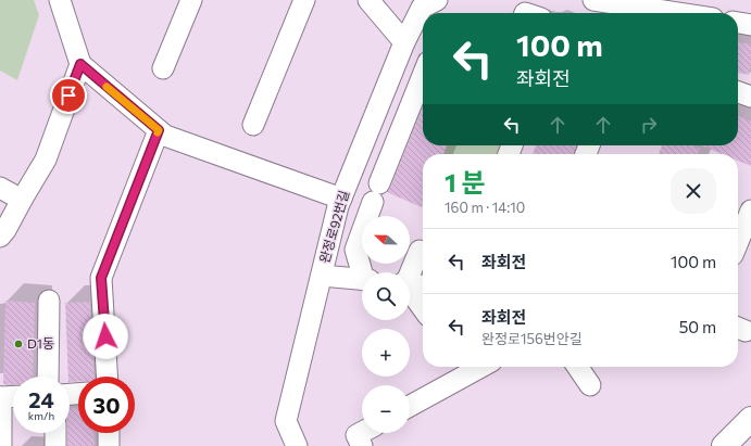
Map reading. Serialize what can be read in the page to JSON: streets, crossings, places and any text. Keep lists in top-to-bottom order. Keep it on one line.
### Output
{"streets":{"street":["완정로92번길"]},"places":["D1동"],"north":"left","page":{"turn":["100 m","좌회전"],"heading":["1 분","160 m · 14:10"],"map_buttons":["+","−"],"list":[{"name":"좌회전","value":"100 m"},{"name":"좌회전","note":"완정로156번안길","value":"50 m"}],"speed":"24 km/h","limit":"30"}}
